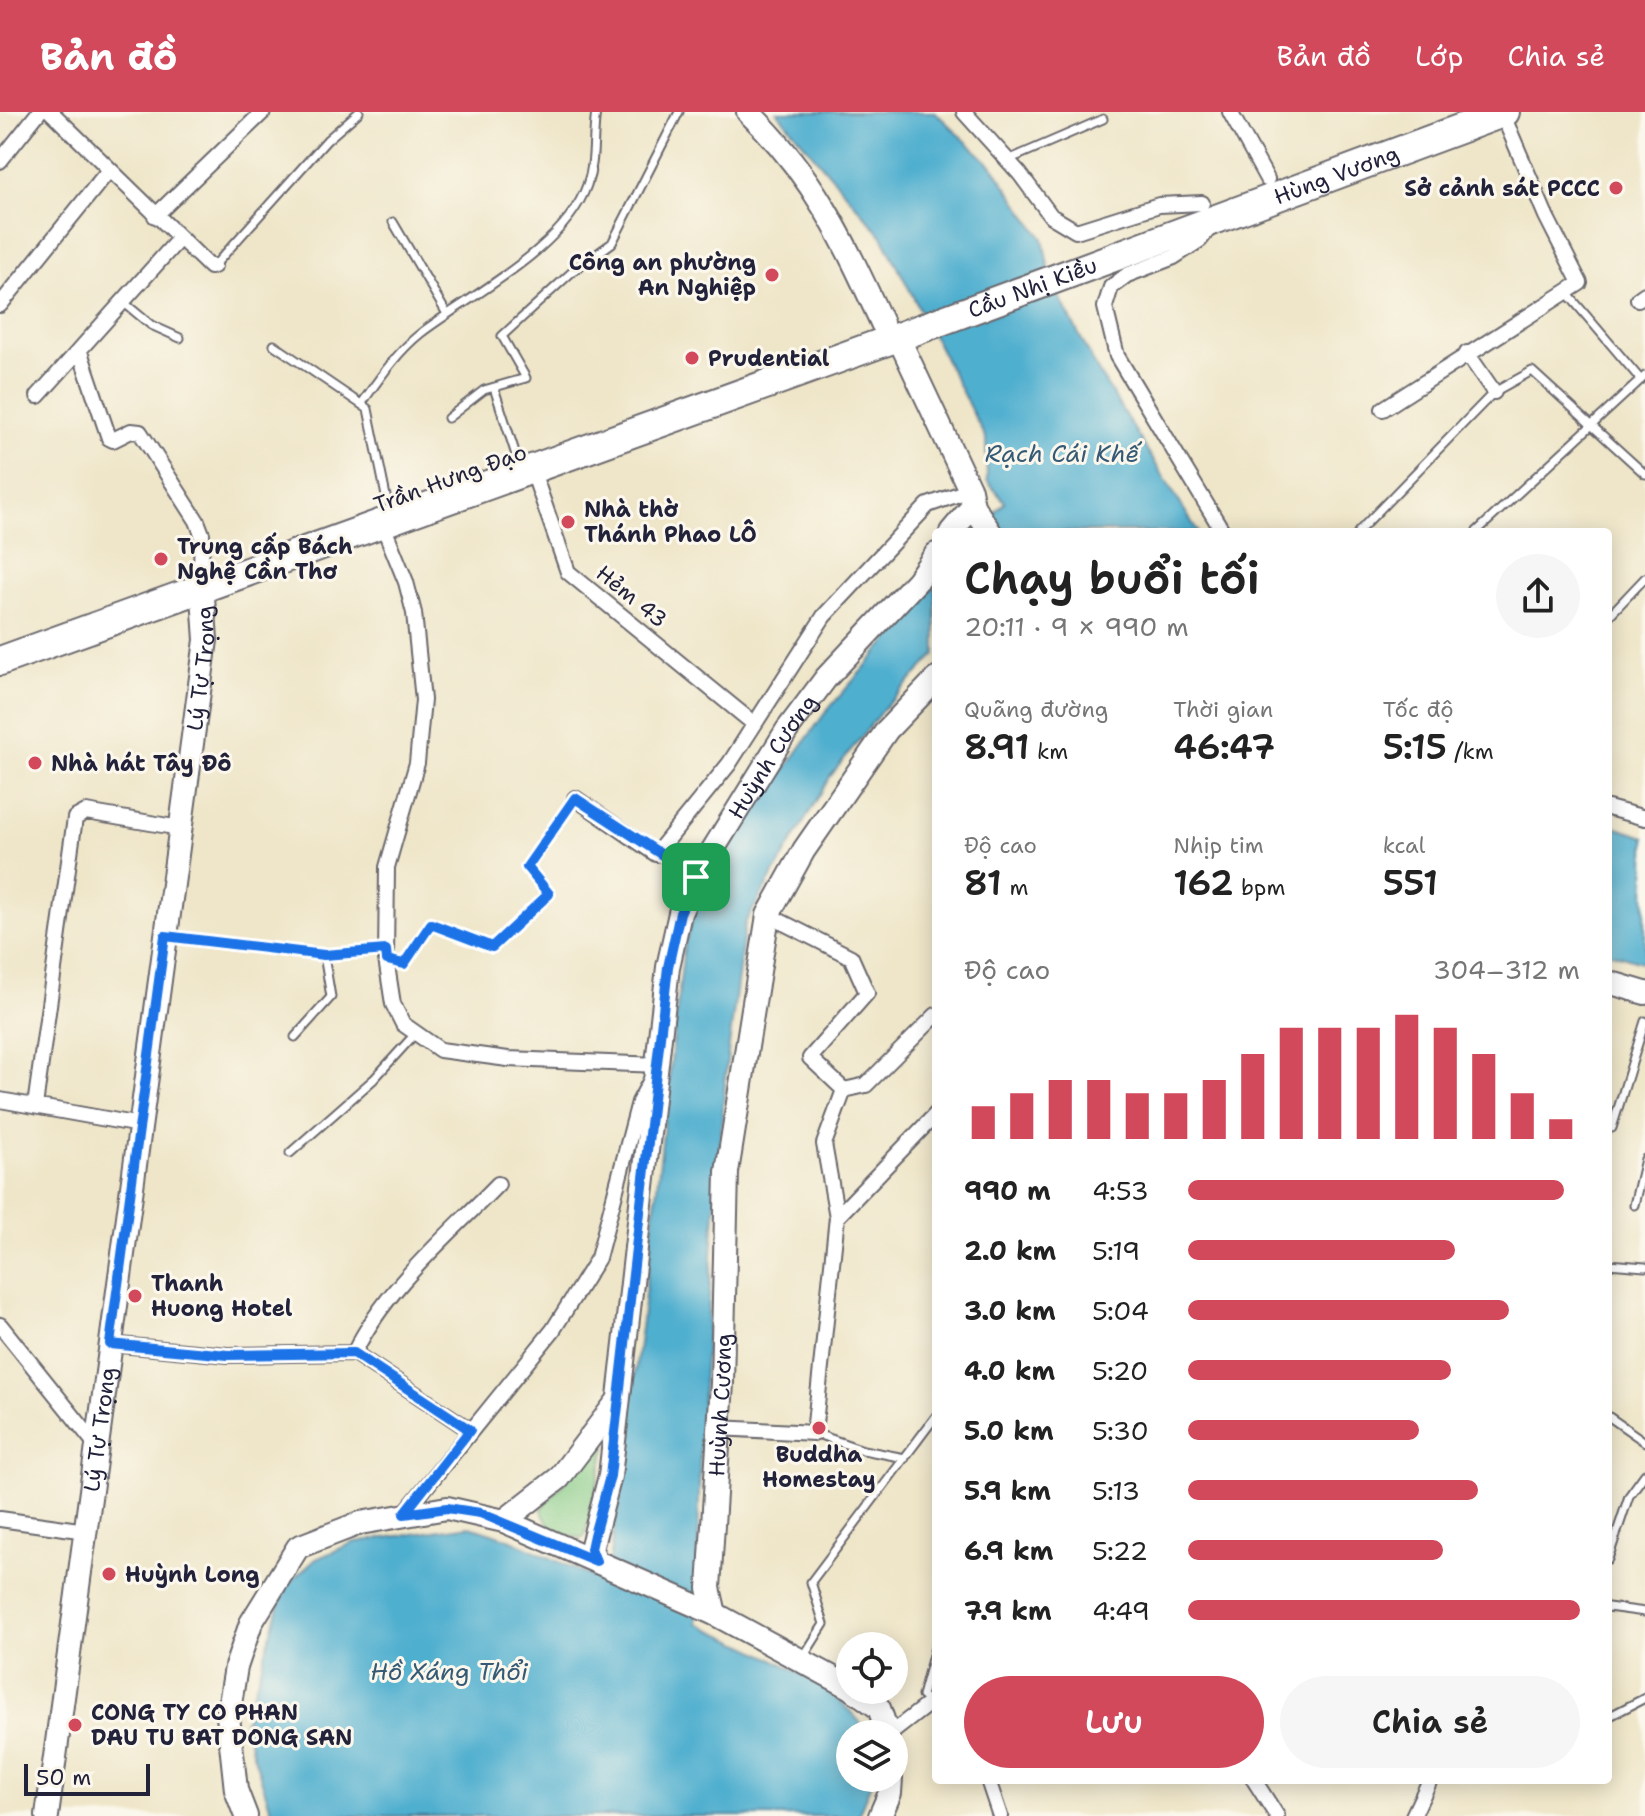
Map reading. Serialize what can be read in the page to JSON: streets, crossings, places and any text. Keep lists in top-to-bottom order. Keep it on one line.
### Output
{"streets":{"highway":["Hùng Vương","Cầu Nhị Kiều","Trần Hưng Đạo"],"street":["Hẻm 43","Lý Tự Trọng","Huỳnh Cương"]},"crossings":[["Hùng Vương","Cầu Nhị Kiều"],["Cầu Nhị Kiều","Trần Hưng Đạo"],["Trần Hưng Đạo","Hẻm 43"],["Trần Hưng Đạo","Lý Tự Trọng"]],"water":["Rạch Cái Khế","Hồ Xáng Thổi"],"places":["Sở cảnh sát PCCC","Công an phường An Nghiệp","Prudential","Nhà thờ Thánh Phao LÔ","Trung cấp Bách Nghệ Cần Thơ","Nhà hát Tây Đô","Thanh Huong Hotel","Buddha Homestay","Huỳnh Long","CONG TY CO PHAN DAU TU BAT DONG SAN"],"scale_bar":"50 m","page":{"header":"Bản đồ","nav":["Bản đồ","Lớp","Chia sẻ"],"heading":["Chạy buổi tối","20:11 · 9 × 990 m"],"stats":[["Quãng đường","8.91 km"],["Thời gian","46:47"],["Tốc độ","5:15 /km"],["Độ cao","81 m"],["Nhịp tim","162 bpm"],["kcal","551"]],"chart":["Độ cao","304–312 m"],"list":[{"name":"990 m","note":"4:53"},{"name":"2.0 km","note":"5:19"},{"name":"3.0 km","note":"5:04"},{"name":"4.0 km","note":"5:20"},{"name":"5.0 km","note":"5:30"},{"name":"5.9 km","note":"5:13"},{"name":"6.9 km","note":"5:22"},{"name":"7.9 km","note":"4:49"}],"buttons":["Lưu","Chia sẻ"],"scale":"50 m"}}
